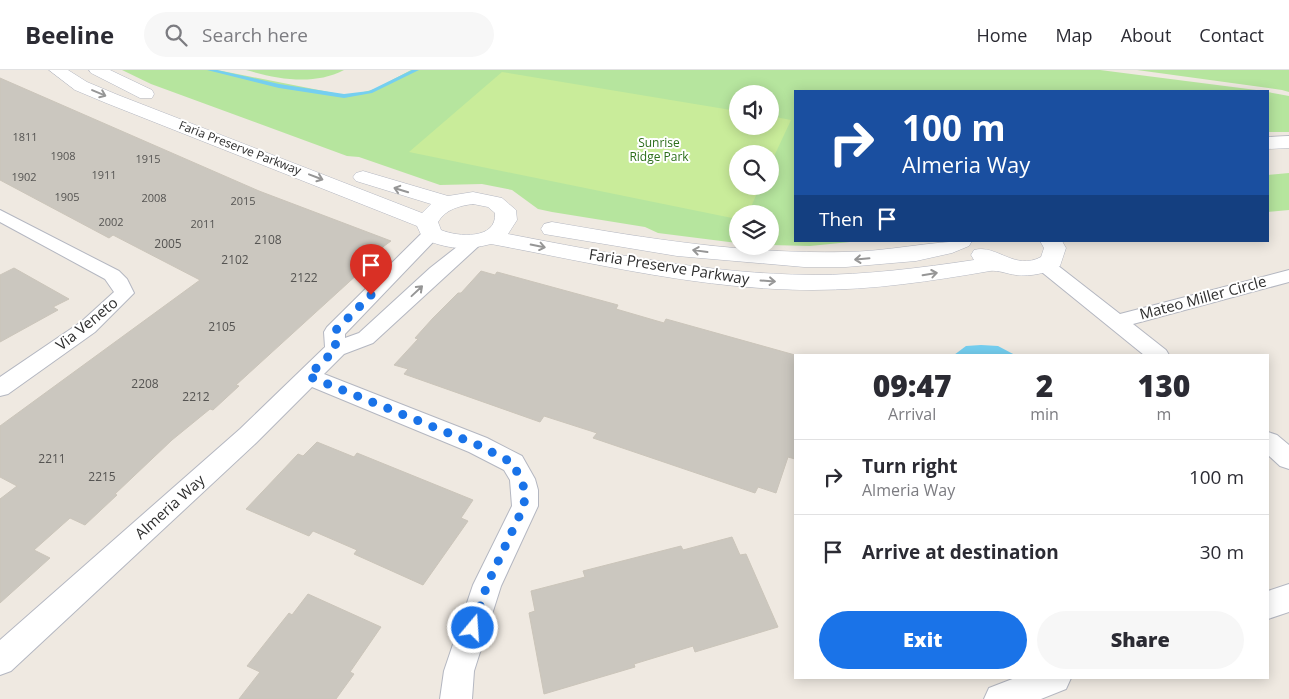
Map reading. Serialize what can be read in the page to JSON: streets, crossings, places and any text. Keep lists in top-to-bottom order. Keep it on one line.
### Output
{"streets":{"street":["Faria Preserve Parkway","Mateo Miller Circle","Via Veneto","Almeria Way"]},"crossings":[["Faria Preserve Parkway","Almeria Way"]],"parks":["Sunrise Ridge Park"],"house_numbers":["1811","1908","1915","1911","1902","1905","2008","2015","2002","2011","2108","2005","2102","2122","2105","2208","2212","2211","2215"],"page":{"header":"Beeline","search":"Search here","nav":["Home","Map","About","Contact"],"turn":["100 m","Almeria Way"],"then":"Then","eta":["09:47","Arrival","2","min","130","m"],"list":[{"name":"Turn right","note":"Almeria Way","value":"100 m"},{"name":"Arrive at destination","value":"30 m"}],"buttons":["Exit","Share"]}}
